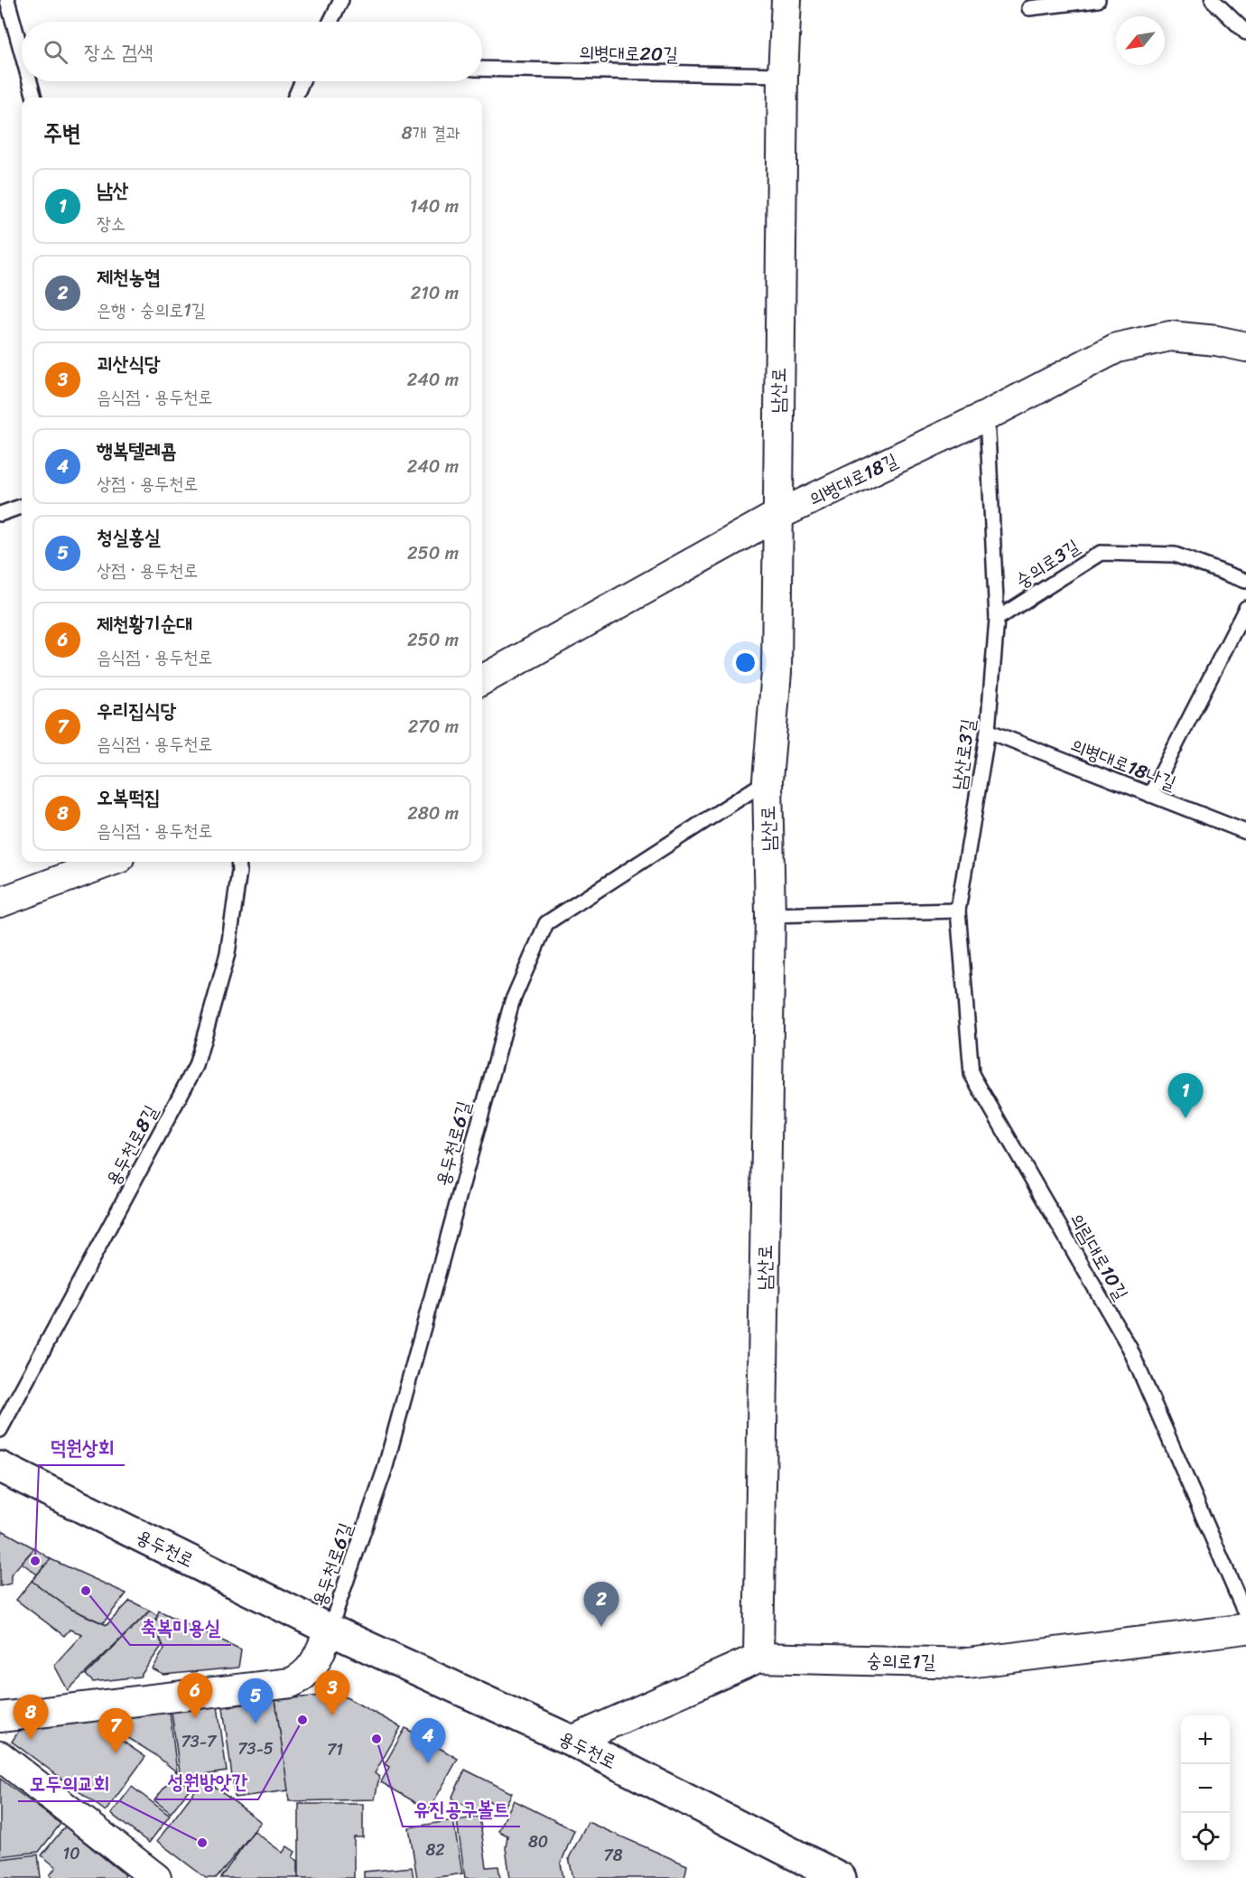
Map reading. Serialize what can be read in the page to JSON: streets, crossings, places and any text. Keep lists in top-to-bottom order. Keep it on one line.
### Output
{"streets":{"street":["남산로","의병대로18길","용두천로","숭의로1길"],"lane":["의병대로20길","숭의로3길","남산로3길","의병대로18나길","용두천로6길","용두천로8길","의림대로10길"]},"crossings":[["의병대로20길","남산로"],["남산로","의병대로18길"],["남산로","용두천로6길"],["남산로","숭의로1길"],["의병대로18길","남산로3길"],["숭의로3길","남산로3길"],["남산로3길","의병대로18나길"],["남산로3길","의림대로10길"],["용두천로6길","용두천로"],["용두천로","숭의로1길"]],"places":["덕원상회","축복미용실","성원방앗간","유진공구볼트","모두의교회"],"house_numbers":["73-7","73-5","71","80","82","10","78"],"north":"bottom left","page":{"search":"장소 검색","heading":["주변","8개 결과"],"list":[{"mark":"1","name":"남산","note":"장소","value":"140 m"},{"mark":"2","name":"제천농협","note":"은행 · 숭의로1길","value":"210 m"},{"mark":"3","name":"괴산식당","note":"음식점 · 용두천로","value":"240 m"},{"mark":"4","name":"행복텔레콤","note":"상점 · 용두천로","value":"240 m"},{"mark":"5","name":"청실홍실","note":"상점 · 용두천로","value":"250 m"},{"mark":"6","name":"제천황기순대","note":"음식점 · 용두천로","value":"250 m"},{"mark":"7","name":"우리집식당","note":"음식점 · 용두천로","value":"270 m"},{"mark":"8","name":"오복떡집","note":"음식점 · 용두천로","value":"280 m"}],"pins":["1","2","3","6","5","8","7","4"],"map_buttons":["+","−"]}}
